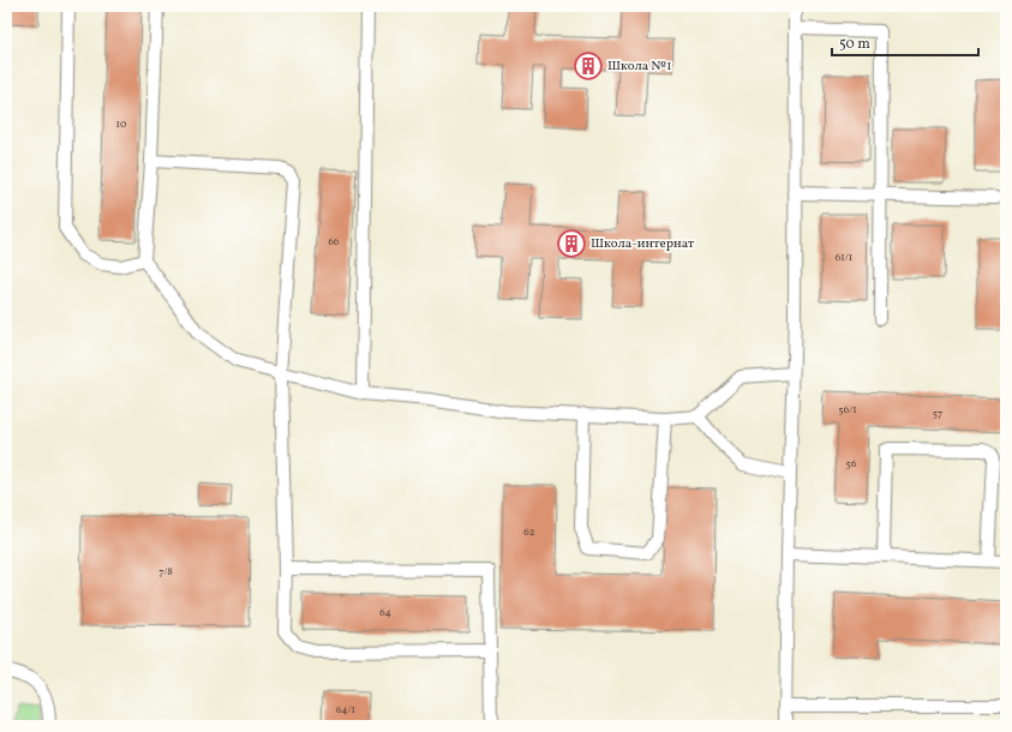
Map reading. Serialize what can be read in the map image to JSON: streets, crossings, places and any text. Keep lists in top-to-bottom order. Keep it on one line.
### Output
{"places":{"building":["Школа №1","Школа-интернат"]},"house_numbers":["10","66","61/1","56/1","57","56","62","7/8","64","64/1"],"scale_bar":"50 m"}
